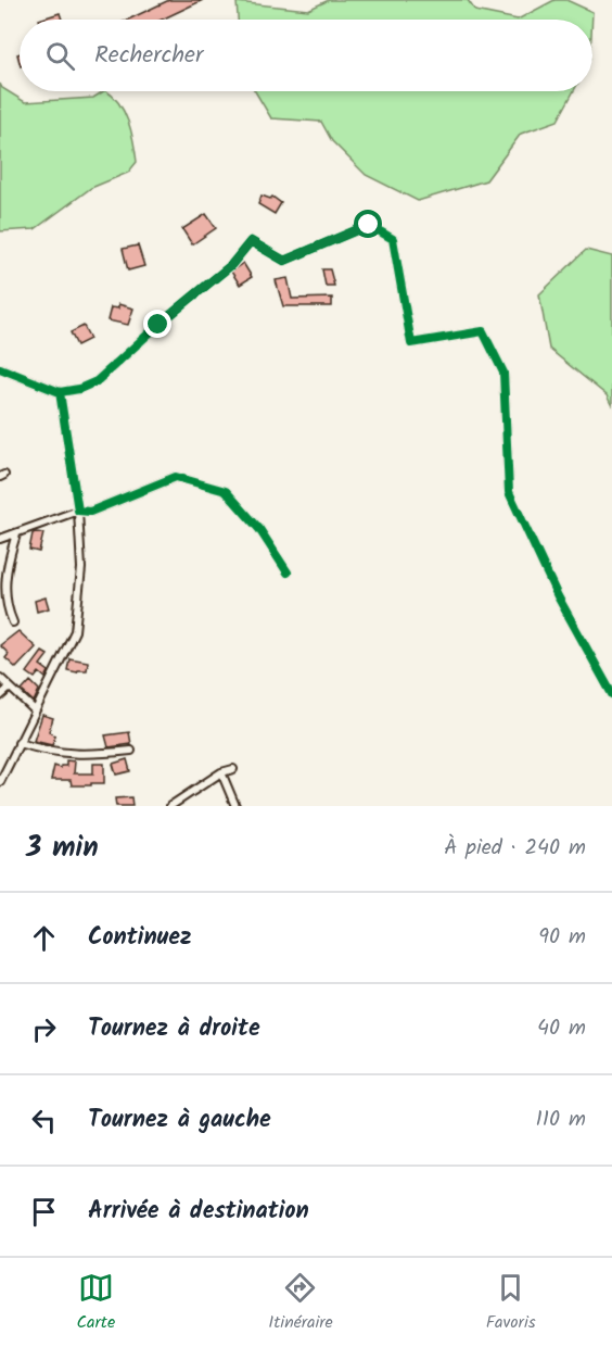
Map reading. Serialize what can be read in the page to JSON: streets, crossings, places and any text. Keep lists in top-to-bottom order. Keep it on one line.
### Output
{"page":{"search":"Rechercher","heading":["3 min","À pied · 240 m"],"list":[["Continuez","90 m"],["Tournez à droite","40 m"],["Tournez à gauche","110 m"],"Arrivée à destination"],"nav":["Carte","Itinéraire","Favoris"]}}
